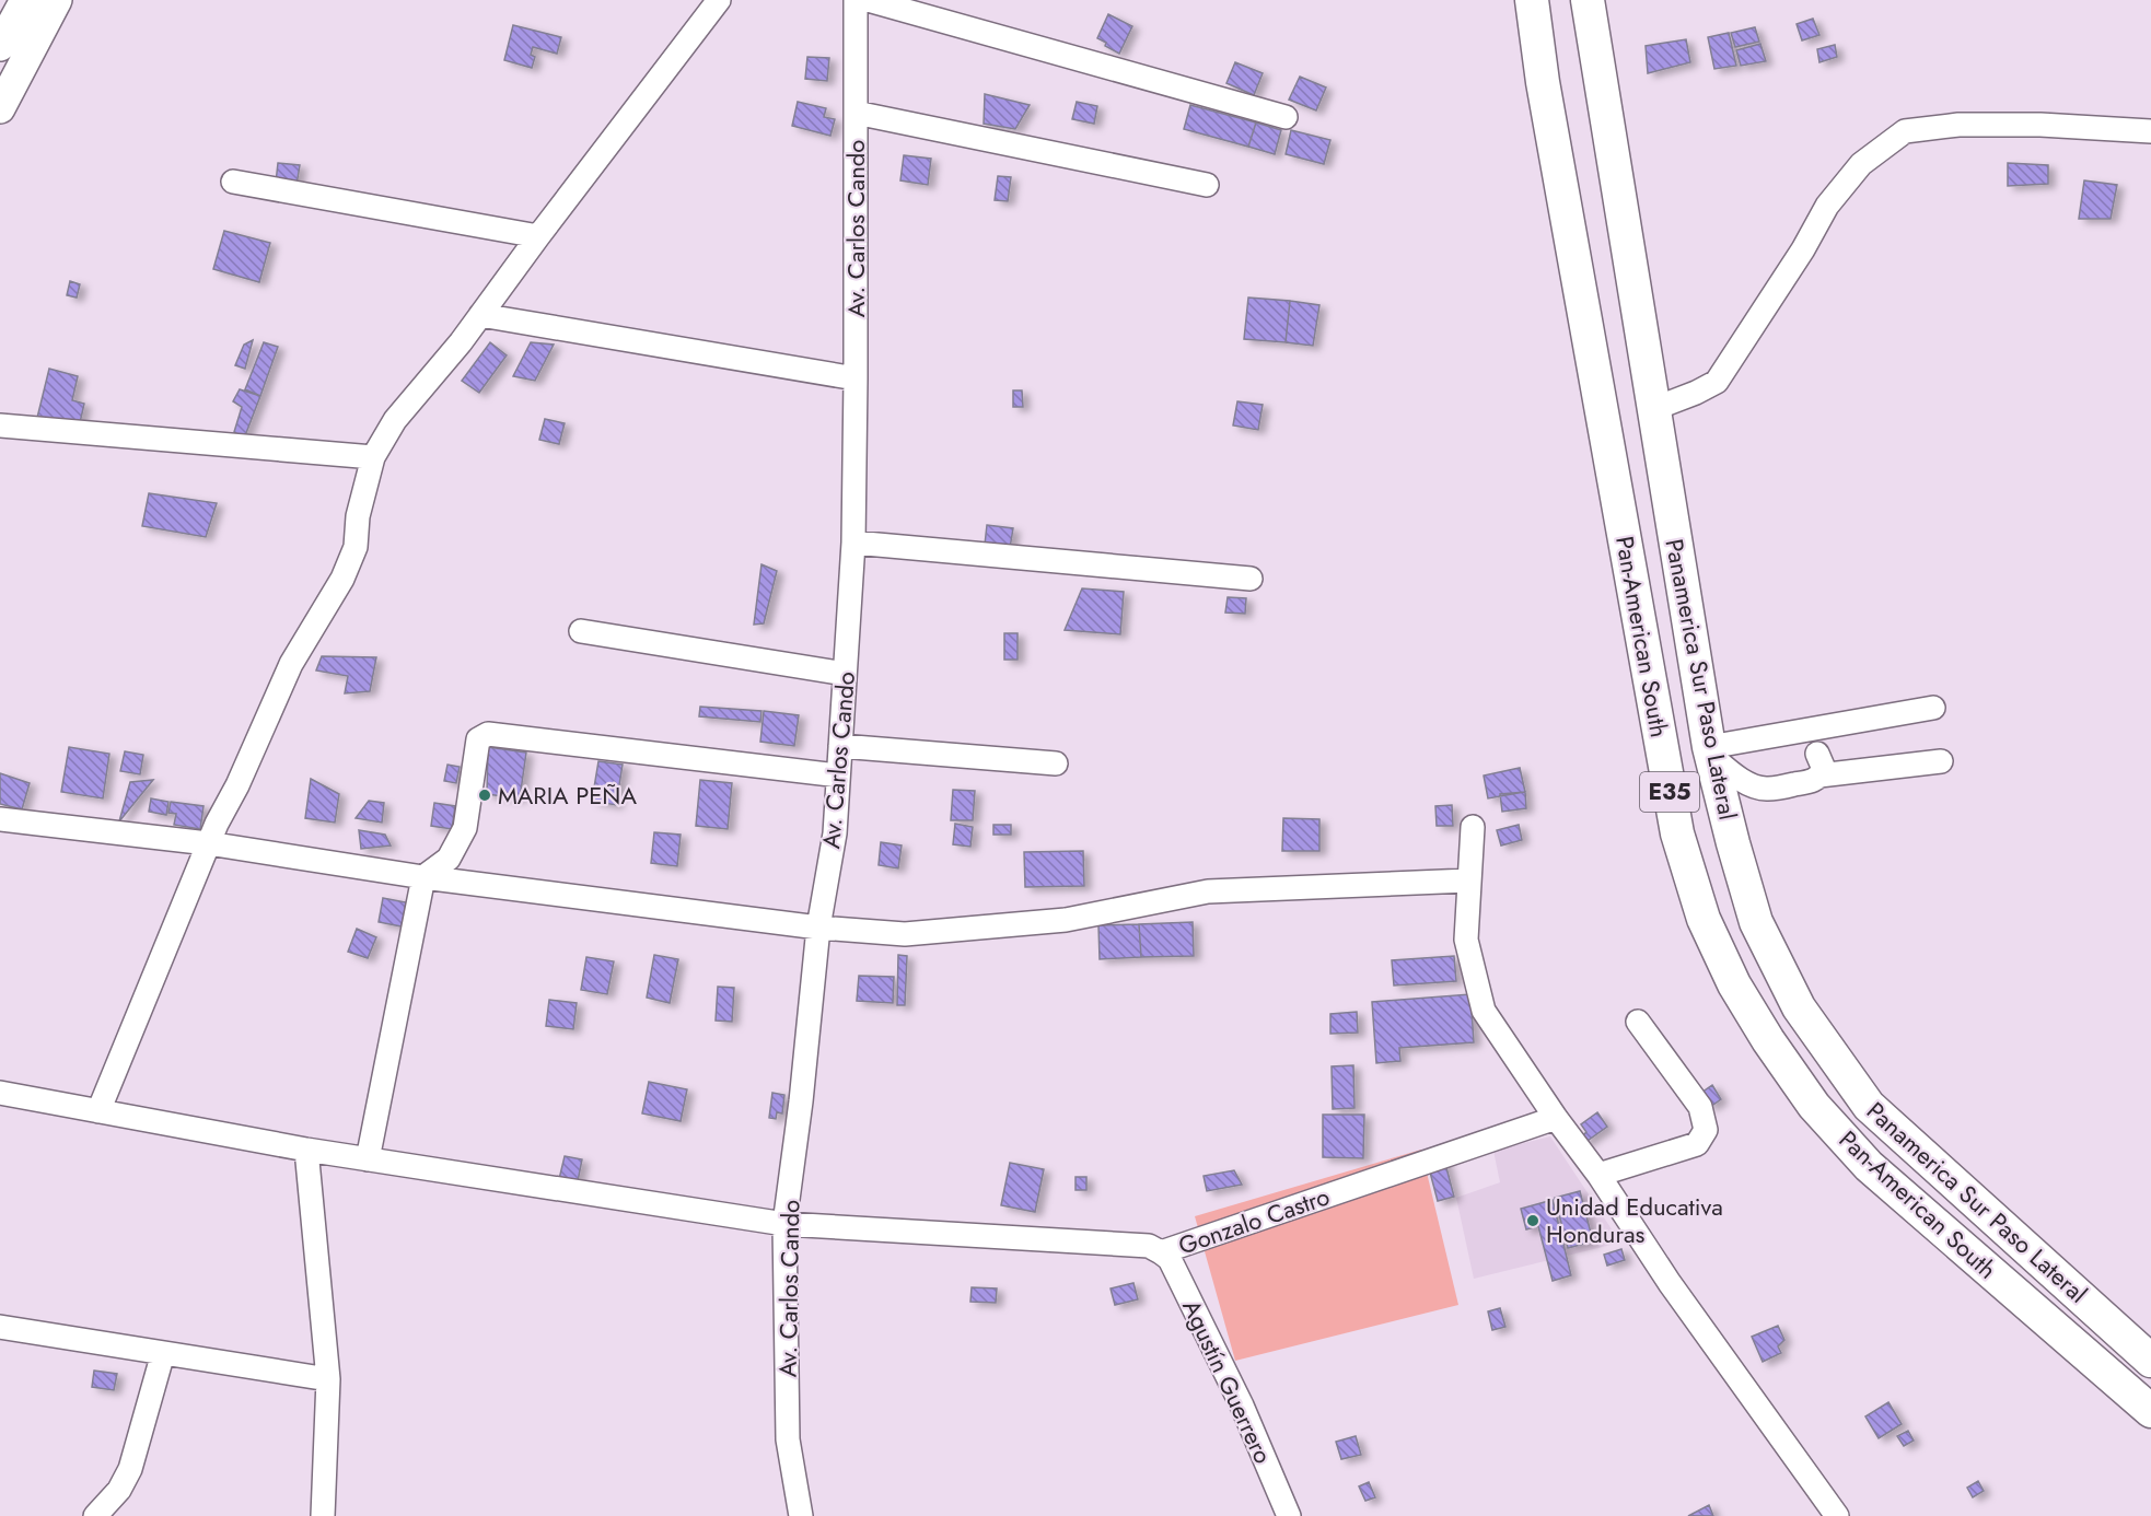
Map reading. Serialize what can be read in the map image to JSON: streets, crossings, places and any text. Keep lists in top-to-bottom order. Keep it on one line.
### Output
{"streets":{"highway":["Pan-American South","Panamerica Sur Paso Lateral","E35"],"street":["Av. Carlos Cando","Gonzalo Castro","Agustín Guerrero"]},"crossings":[["Av. Carlos Cando","Gonzalo Castro"],["Gonzalo Castro","Agustín Guerrero"]],"places":["MARIA PEÑA","Unidad Educativa Honduras"]}
